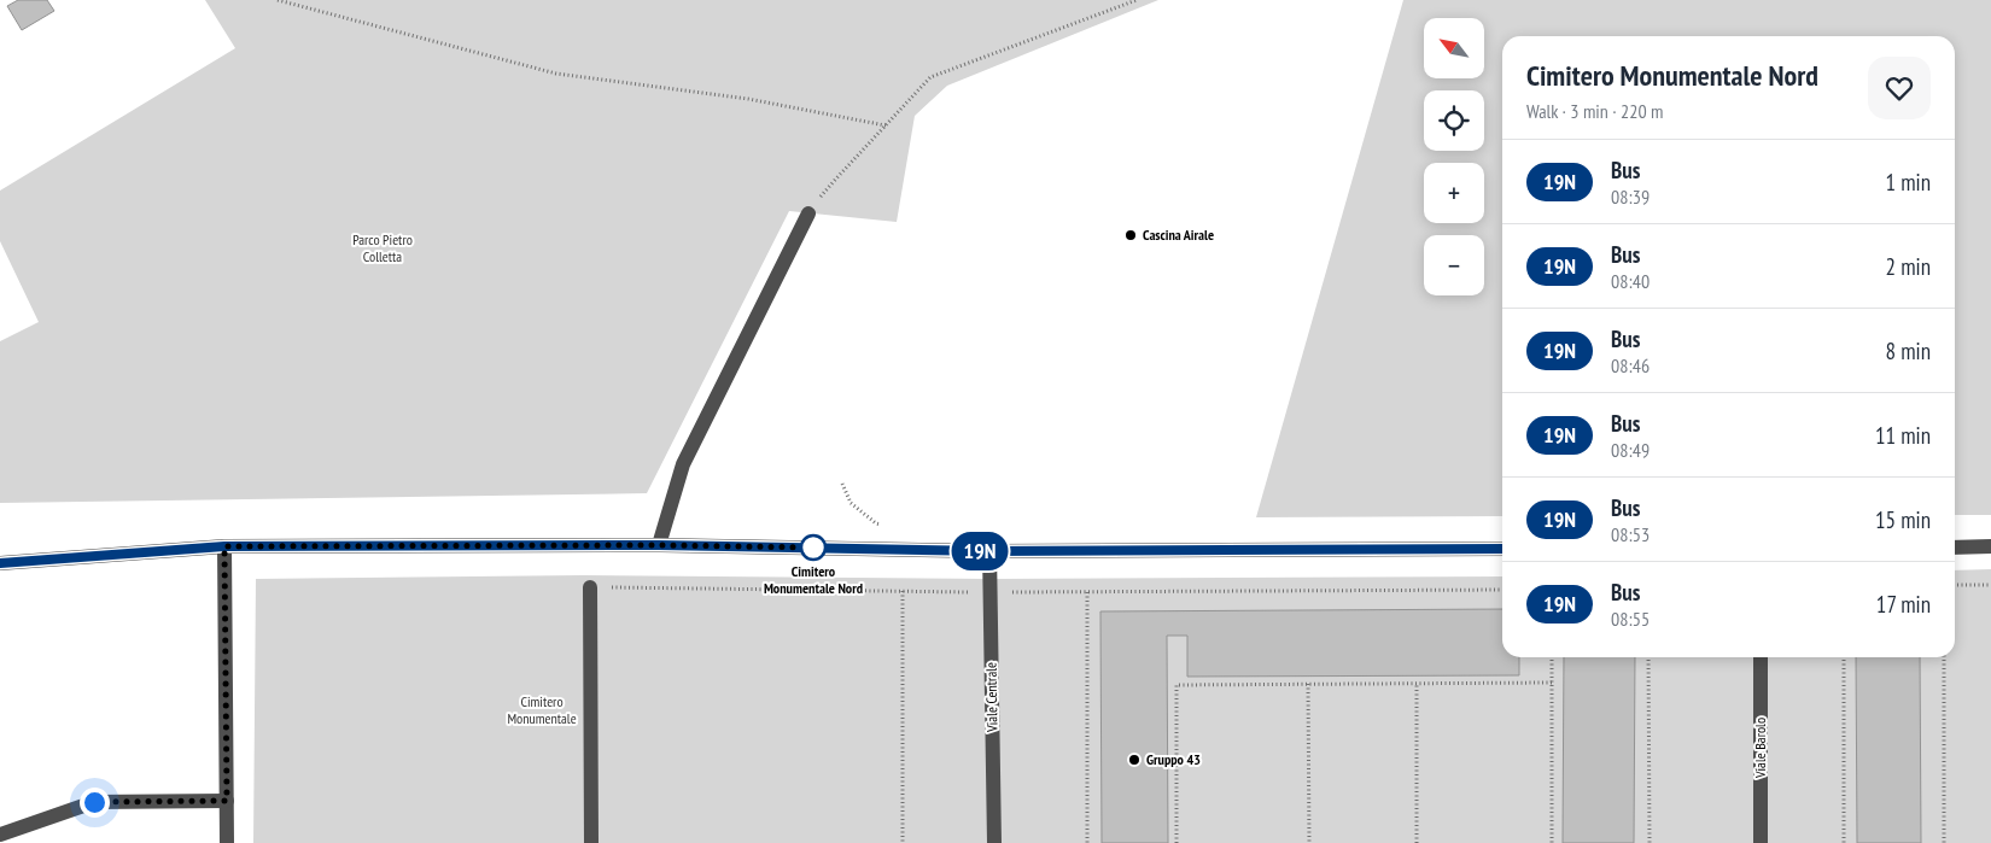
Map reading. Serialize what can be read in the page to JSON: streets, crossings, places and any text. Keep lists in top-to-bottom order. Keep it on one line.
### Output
{"streets":{"street":["Viale Centrale","Viale Barolo"]},"parks":["Parco Pietro Colletta","Cimitero Monumentale"],"places":["Cascina Airale","Cimitero Monumentale Nord","Gruppo 43"],"lines":["bus line 19N"],"north":"top left","page":{"on_map":"19N","map_buttons":["+","−"],"heading":["Cimitero Monumentale Nord","Walk · 3 min · 220 m"],"list":[{"mark":"19N","name":"Bus","note":"08:39","value":"1 min"},{"mark":"19N","name":"Bus","note":"08:40","value":"2 min"},{"mark":"19N","name":"Bus","note":"08:46","value":"8 min"},{"mark":"19N","name":"Bus","note":"08:49","value":"11 min"},{"mark":"19N","name":"Bus","note":"08:53","value":"15 min"},{"mark":"19N","name":"Bus","note":"08:55","value":"17 min"}]}}
